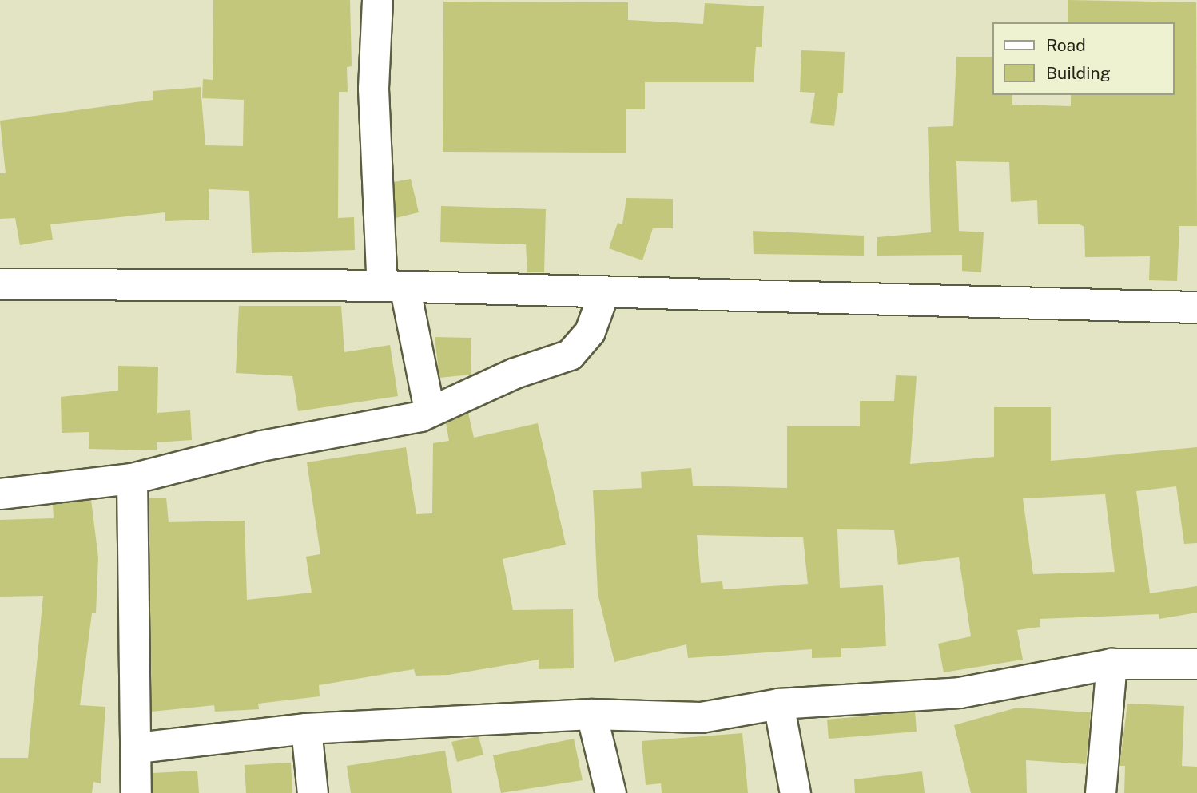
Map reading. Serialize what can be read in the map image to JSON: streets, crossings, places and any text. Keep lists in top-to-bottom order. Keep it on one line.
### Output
{"legend":["Road","Building"]}
